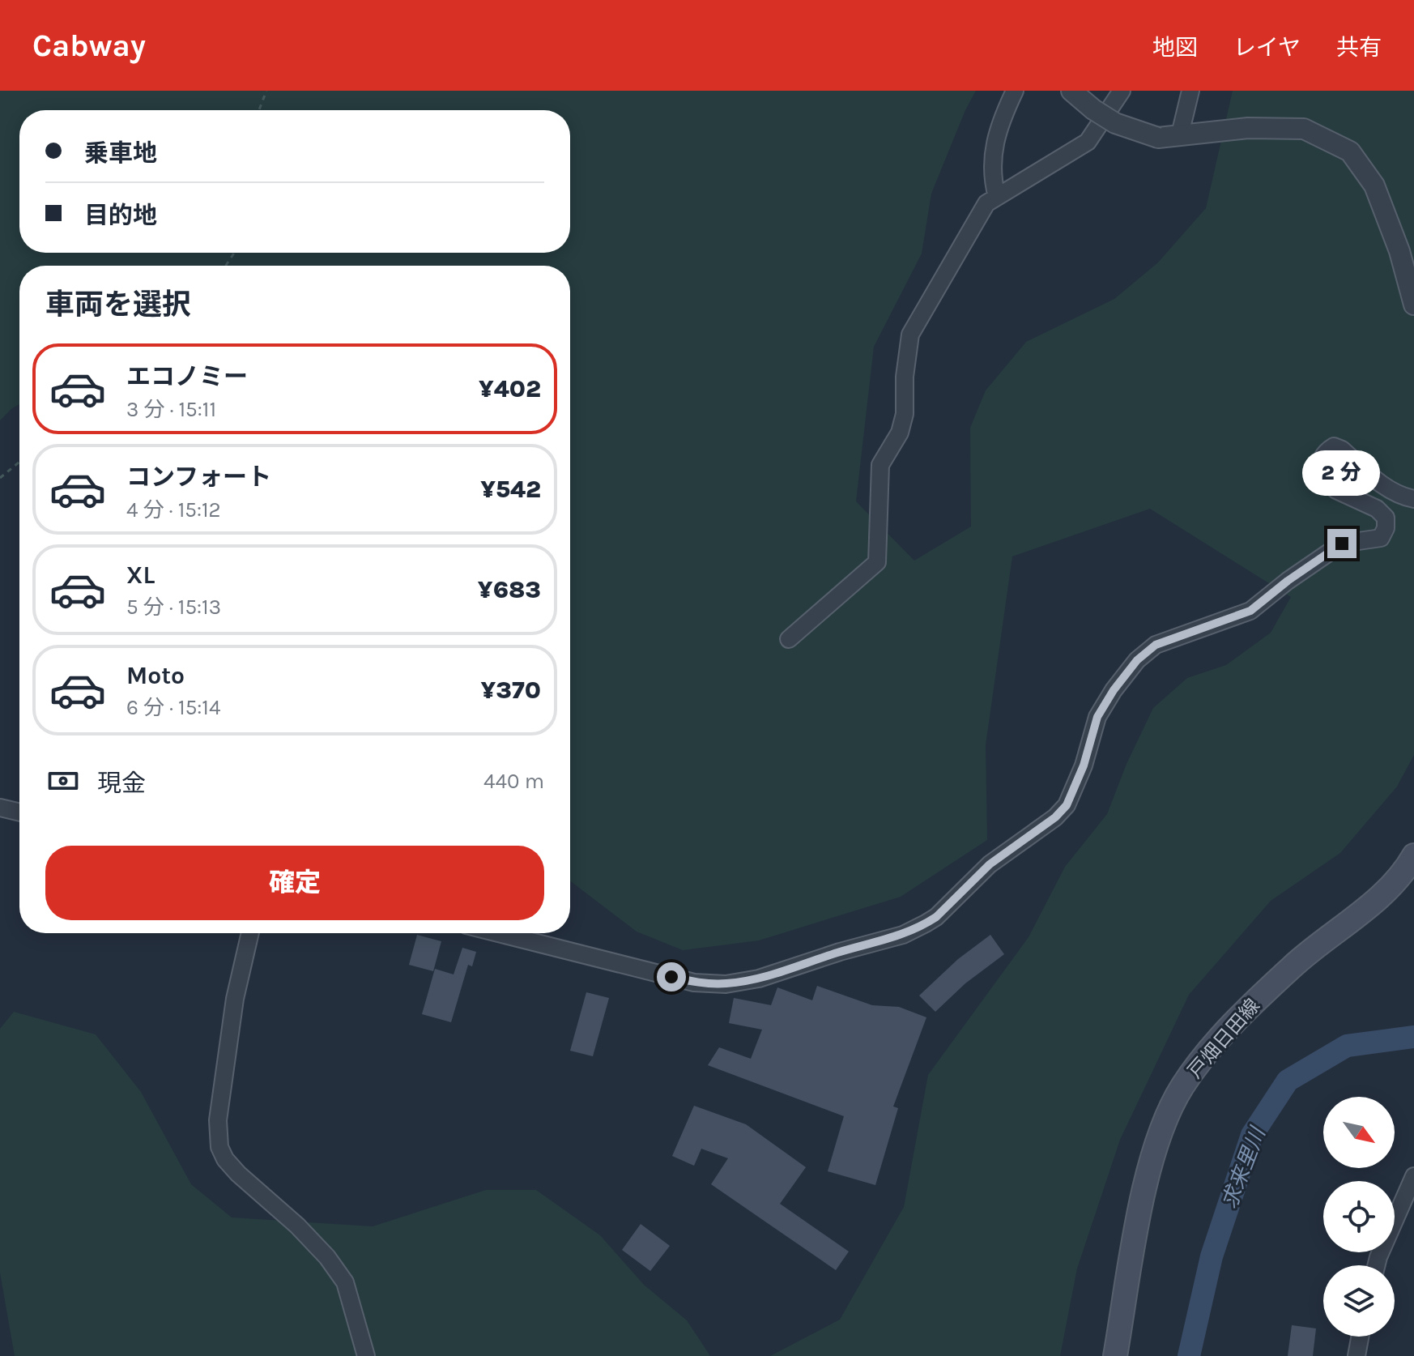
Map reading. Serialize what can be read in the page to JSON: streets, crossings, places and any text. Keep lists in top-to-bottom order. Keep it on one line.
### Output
{"streets":{"main road":["戸畑日田線"]},"water":["求来里川"],"north":"bottom right","page":{"header":"Cabway","nav":["地図","レイヤ","共有"],"banner":["乗車地","目的地"],"heading":"車両を選択","list":[{"name":"エコノミー","note":"3 分 · 15:11","value":"¥402"},{"name":"コンフォート","note":"4 分 · 15:12","value":"¥542"},{"name":"XL","note":"5 分 · 15:13","value":"¥683"},{"name":"Moto","note":"6 分 · 15:14","value":"¥370"}],"bubble":"2 分","pay":["現金","440 m"],"buttons":"確定"}}
